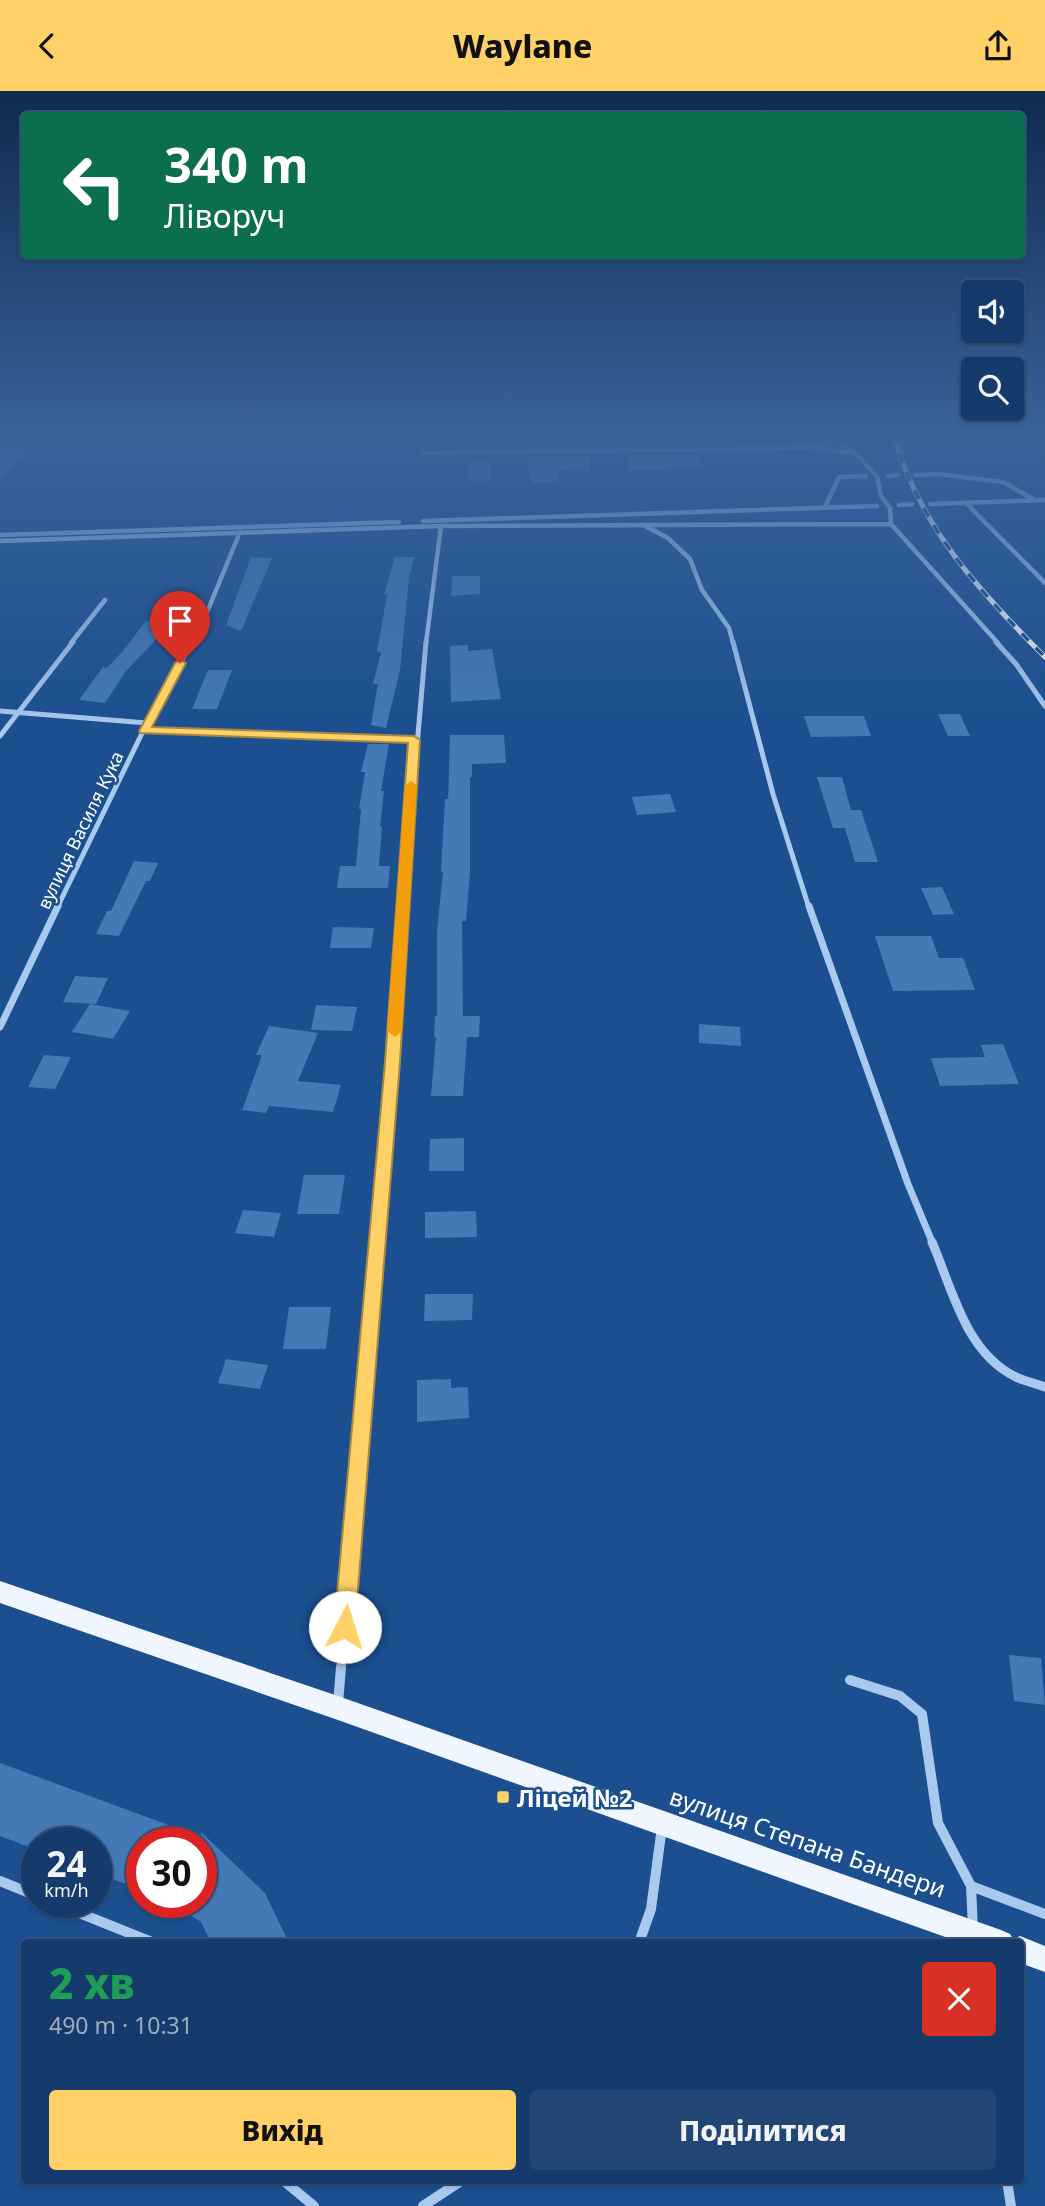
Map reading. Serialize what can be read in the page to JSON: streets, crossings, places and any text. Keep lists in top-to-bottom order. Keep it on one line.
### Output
{"streets":{"main road":["вулиця Степана Бандери"],"street":["вулиця Василя Кука"]},"places":{"transit":["Ліцей №2"]},"page":{"header":"Waylane","turn":["340 m","Ліворуч"],"speed":"24 km/h","limit":"30","heading":["2 хв","490 m · 10:31"],"buttons":["Вихід","Поділитися"]}}
